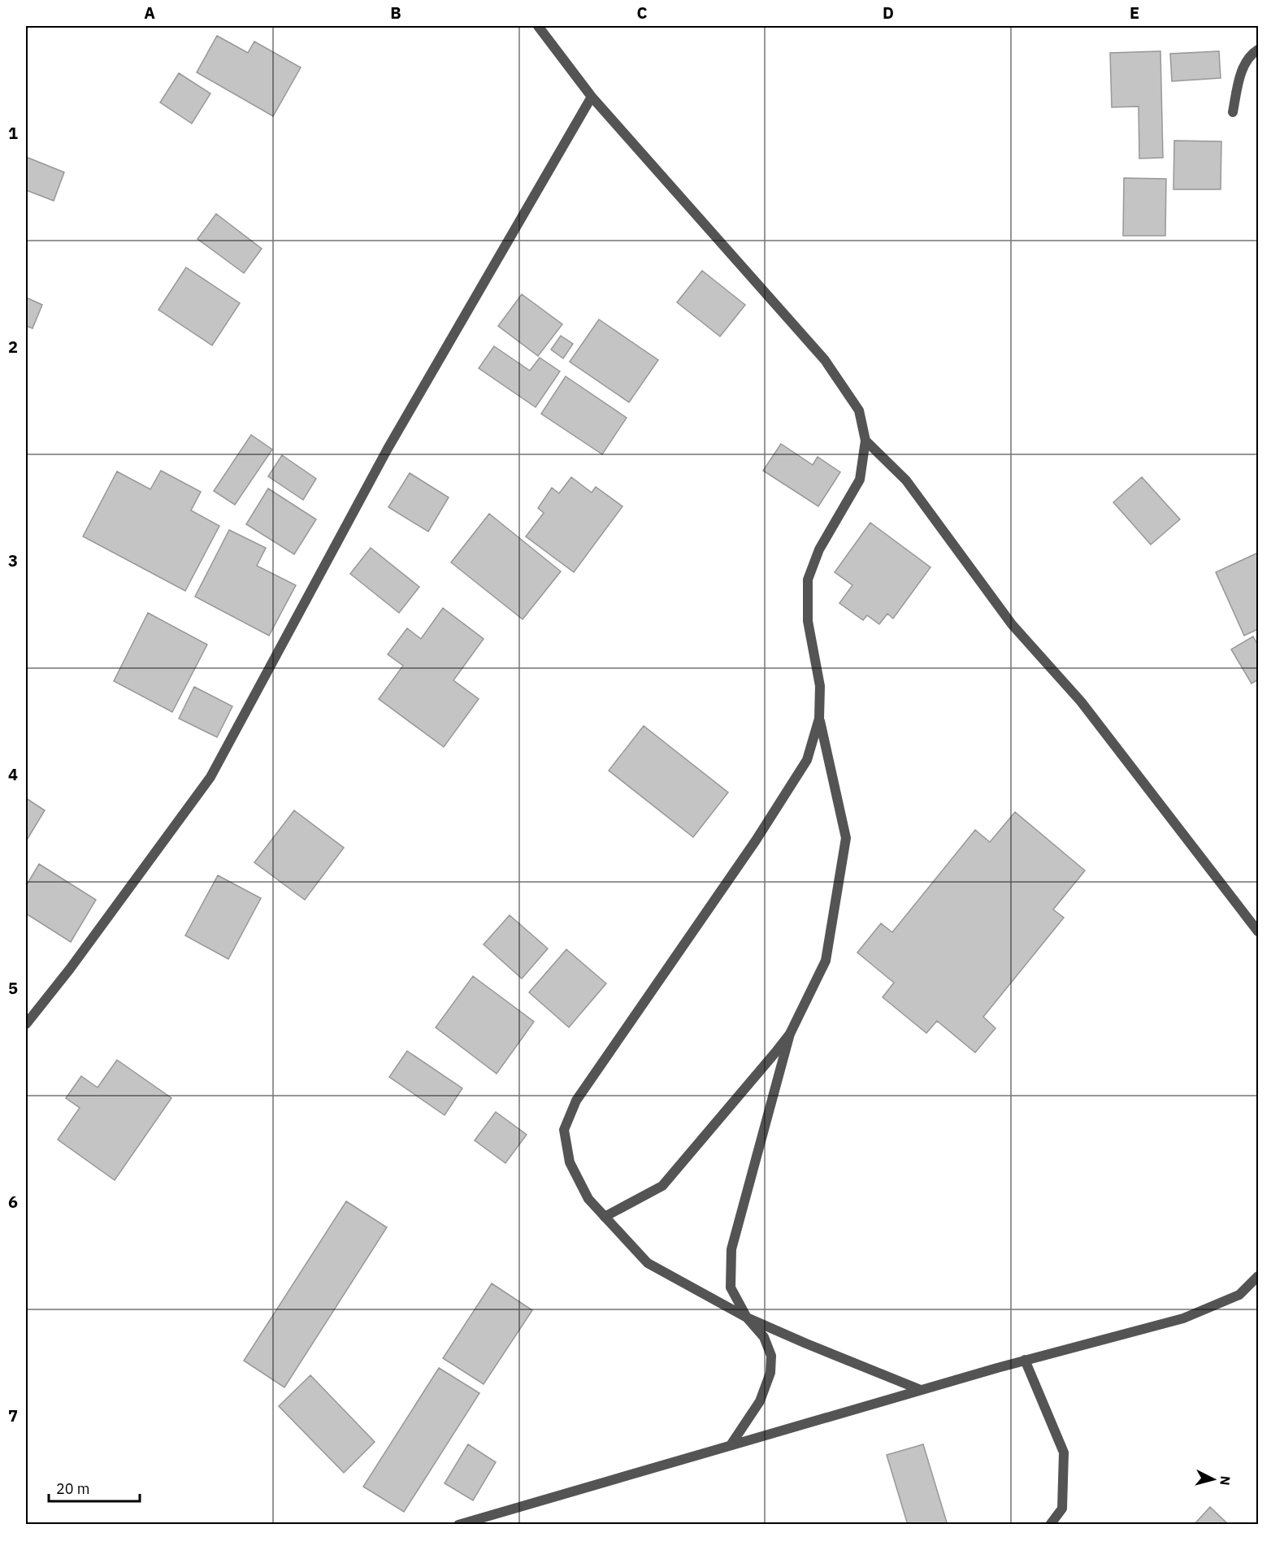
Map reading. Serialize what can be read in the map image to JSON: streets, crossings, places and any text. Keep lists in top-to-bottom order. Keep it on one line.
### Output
{"scale_bar":"20 m","north":"right","grid":{"columns":["A","B","C","D","E"],"rows":["1","2","3","4","5","6","7"]}}
